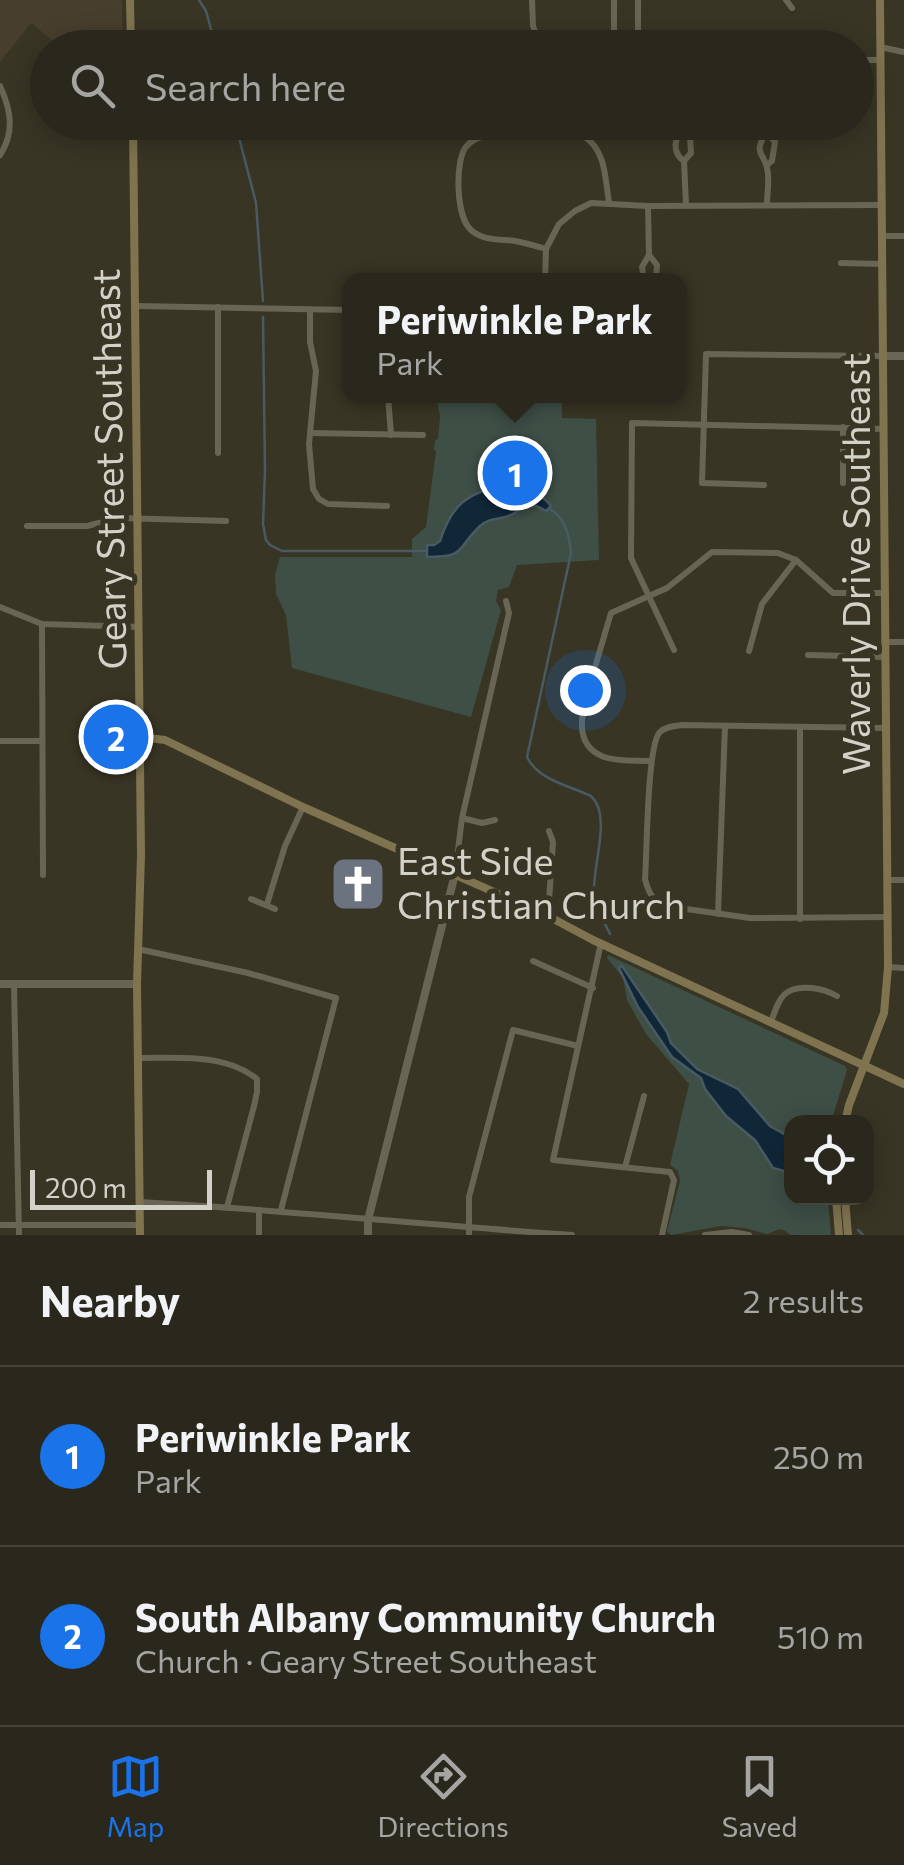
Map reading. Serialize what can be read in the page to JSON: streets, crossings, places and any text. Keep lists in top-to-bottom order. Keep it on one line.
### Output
{"streets":{"main road":["Geary Street Southeast","Waverly Drive Southeast"]},"places":{"church":["East Side Christian Church"]},"scale_bar":"200 m","page":{"search":"Search here","popup":["Periwinkle Park","Park"],"pins":["1","2"],"scale":"200 m","heading":["Nearby","2 results"],"list":[{"mark":"1","name":"Periwinkle Park","note":"Park","value":"250 m"},{"mark":"2","name":"South Albany Community Church","note":"Church · Geary Street Southeast","value":"510 m"}],"nav":["Map","Directions","Saved"]}}
